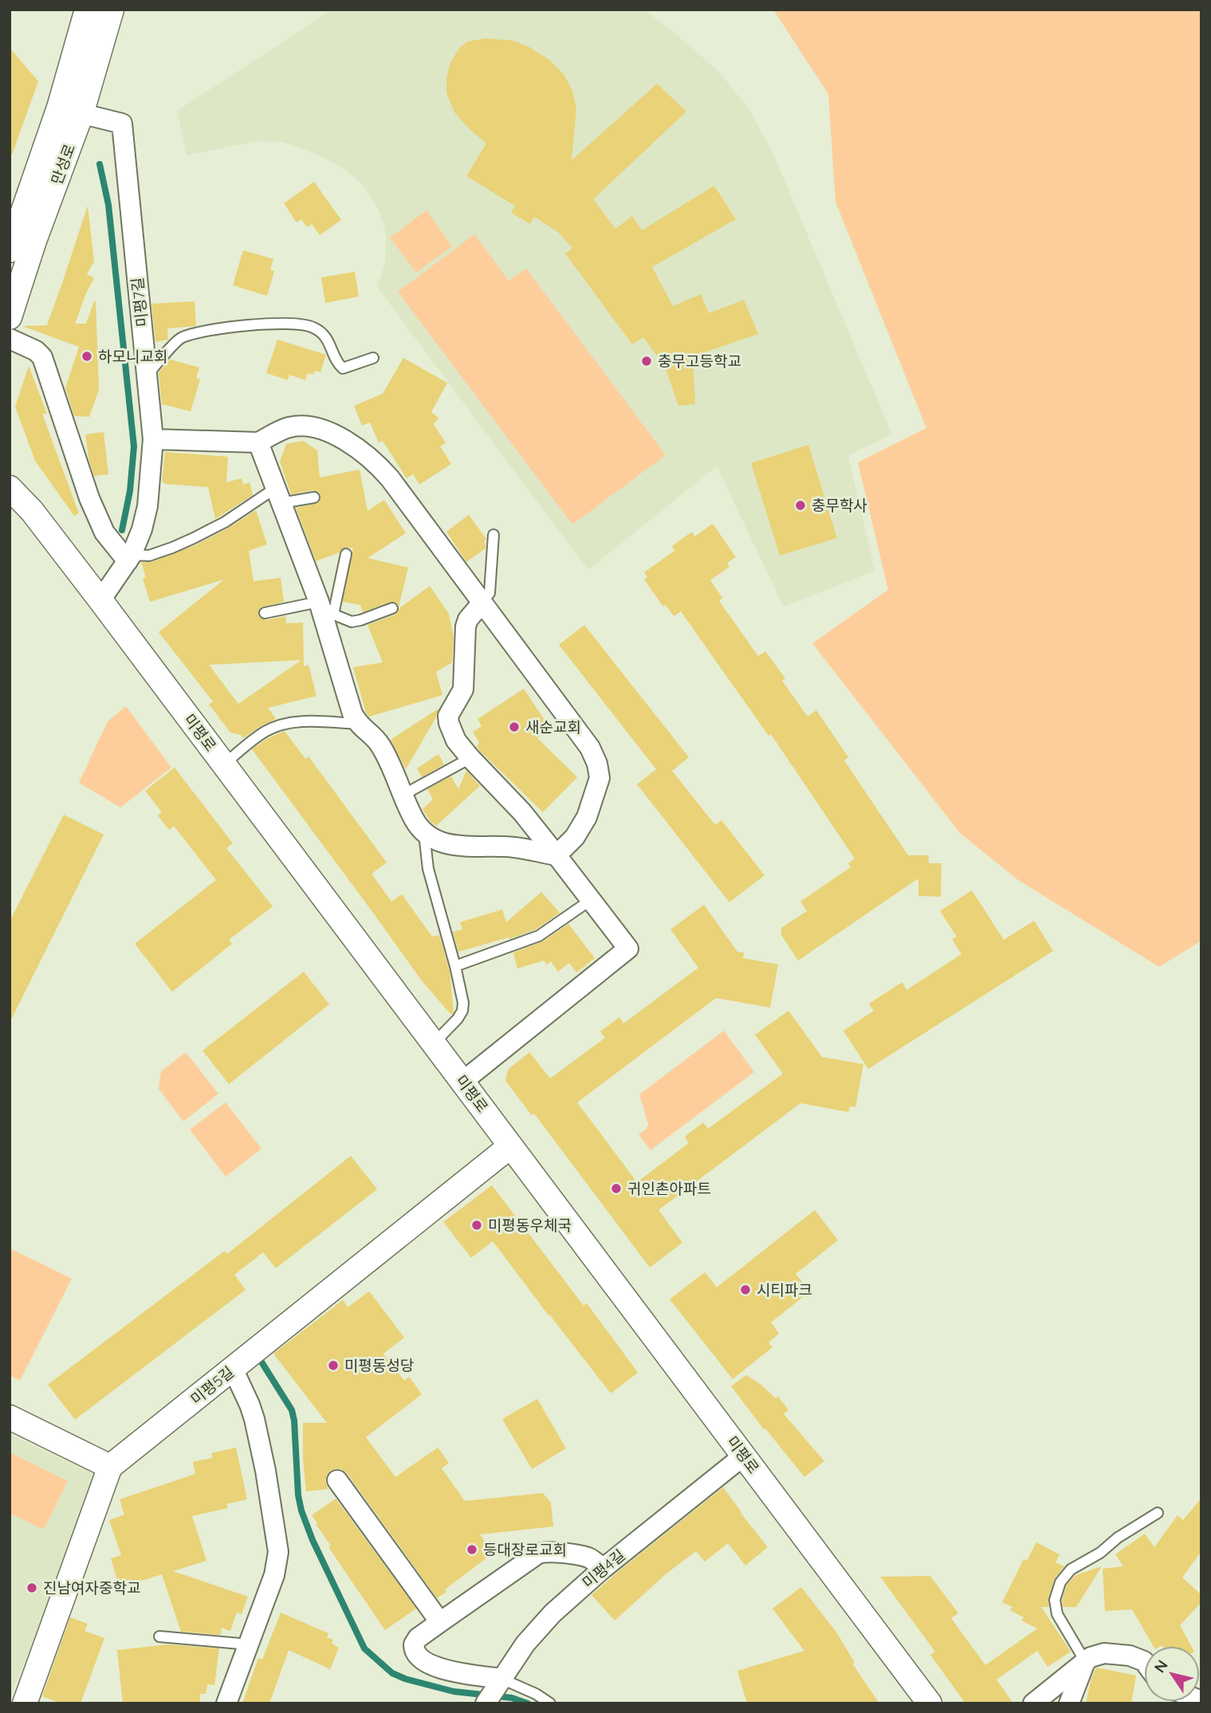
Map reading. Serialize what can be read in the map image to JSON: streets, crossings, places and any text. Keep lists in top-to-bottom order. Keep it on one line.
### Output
{"streets":{"street":["만성로","미평7길","미평로","미평5길","미평4길"]},"crossings":[["만성로","미평7길"],["미평7길","미평로"],["미평로","미평5길"],["미평로","미평4길"]],"places":["하모니교회","충무고등학교","충무학사","새순교회","귀인촌아파트","미평동우체국","시티파크","미평동성당","등대장로교회","진남여자중학교"],"north":"top left"}
